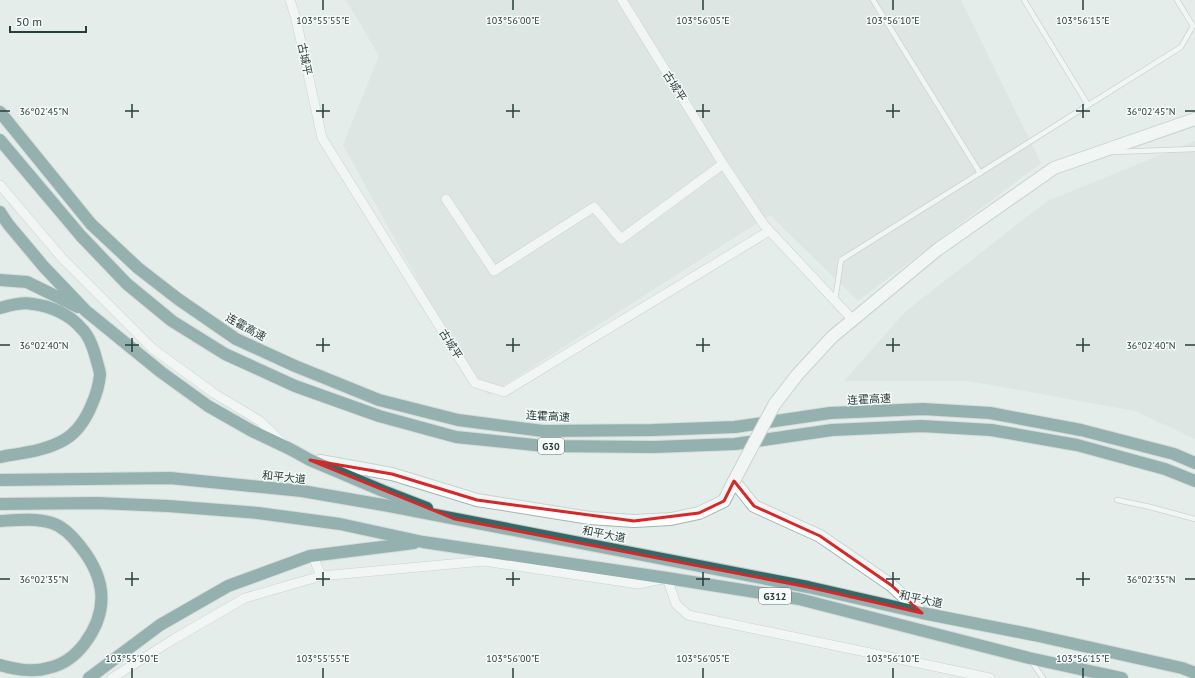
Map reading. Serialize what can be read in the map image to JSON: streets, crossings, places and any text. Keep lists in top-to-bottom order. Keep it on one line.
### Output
{"streets":{"highway":["连霍高速","G30","和平大道","G312"],"street":["古城平"]},"scale_bar":"50 m","coordinates":["103°55'55\"E","103°56'00\"E","103°56'05\"E","103°56'10\"E","103°56'15\"E","36°02'45\"N","36°02'40\"N","36°02'35\"N","103°55'50\"E"]}
